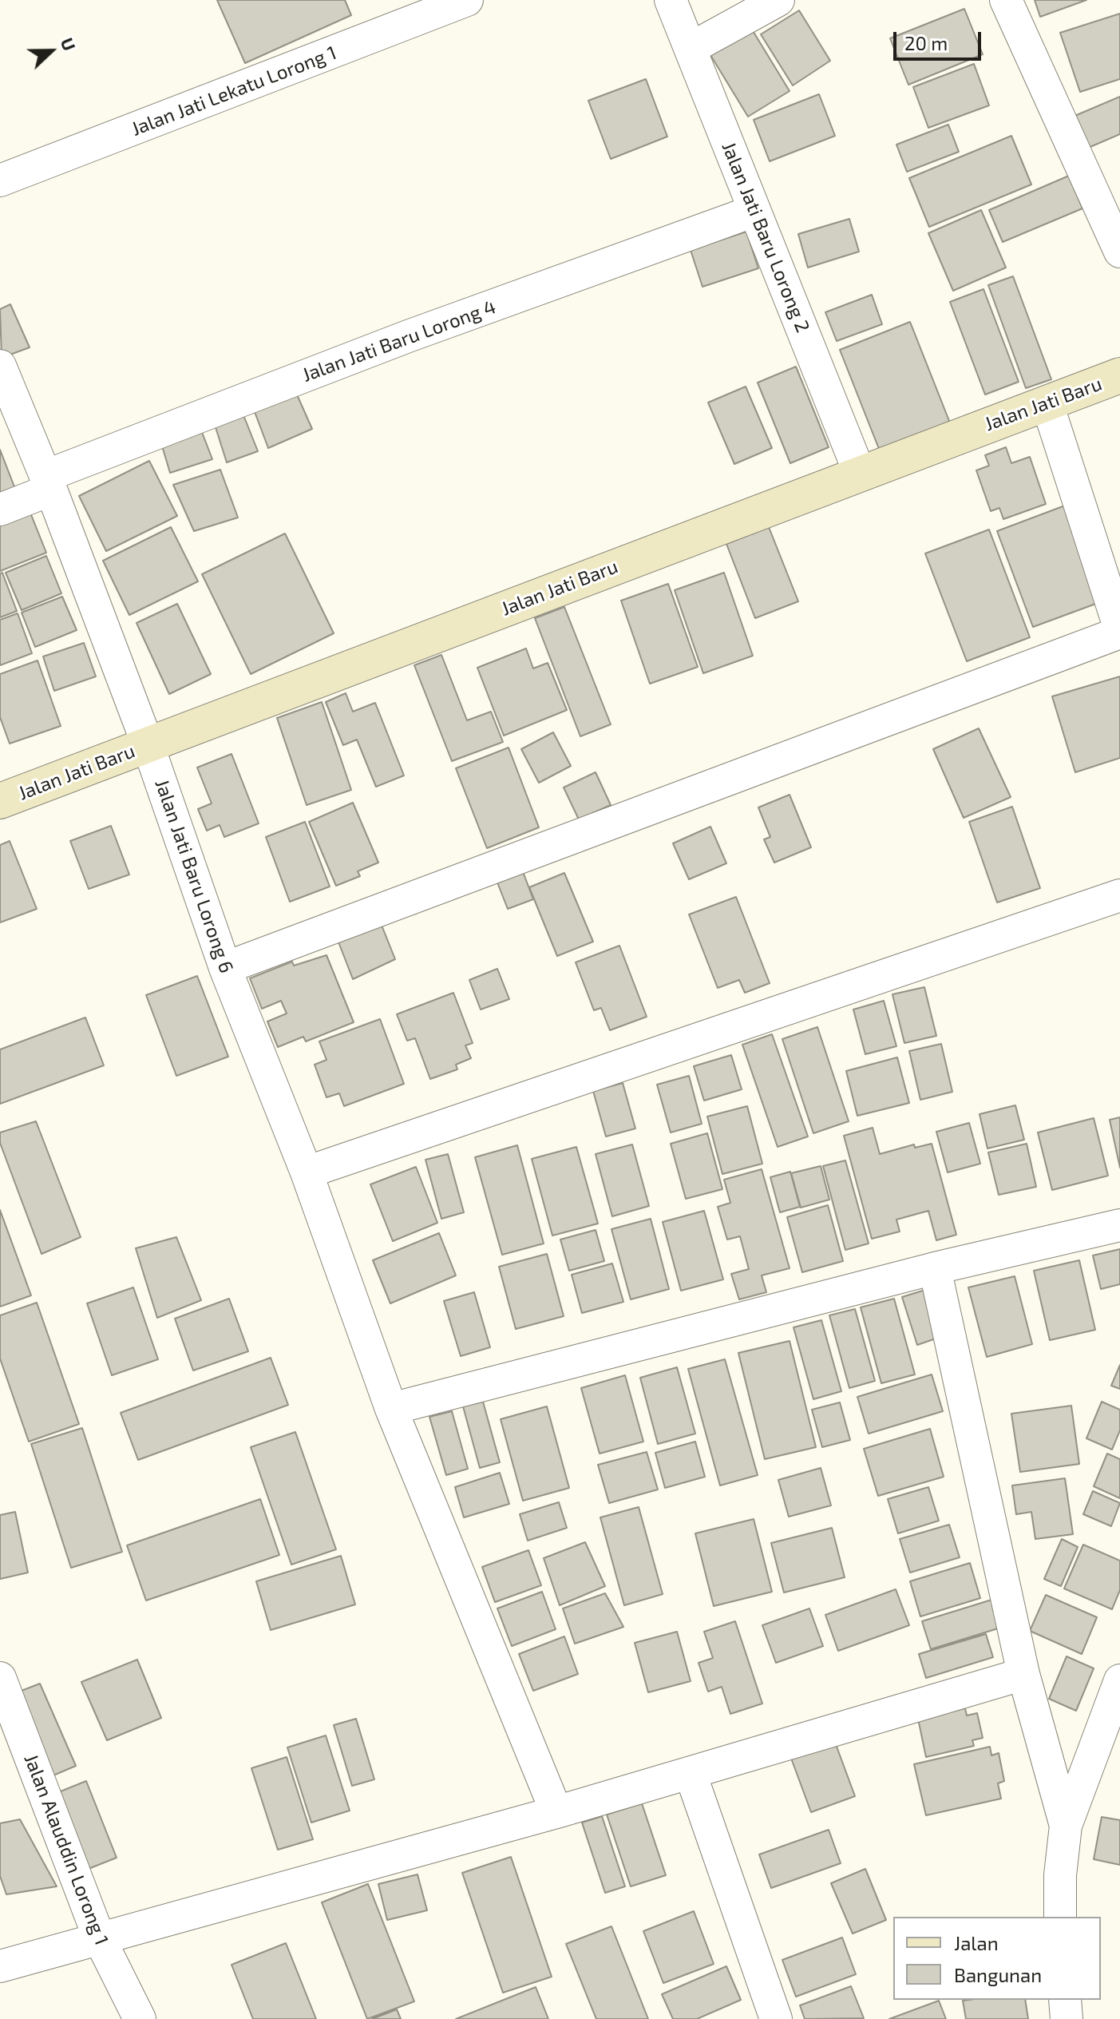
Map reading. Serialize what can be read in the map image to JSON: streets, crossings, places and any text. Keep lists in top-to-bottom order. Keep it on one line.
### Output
{"streets":{"street":["Jalan Jati Lekatu Lorong 1","Jalan Jati Baru Lorong 2","Jalan Jati Baru Lorong 4","Jalan Jati Baru","Jalan Jati Baru Lorong 6","Jalan Alauddin Lorong 1"]},"crossings":[["Jalan Jati Baru Lorong 2","Jalan Jati Baru Lorong 4"],["Jalan Jati Baru Lorong 2","Jalan Jati Baru"],["Jalan Jati Baru Lorong 4","Jalan Jati Baru Lorong 6"],["Jalan Jati Baru","Jalan Jati Baru Lorong 6"]],"legend":["Jalan","Bangunan"],"scale_bar":"20 m","north":"right"}
